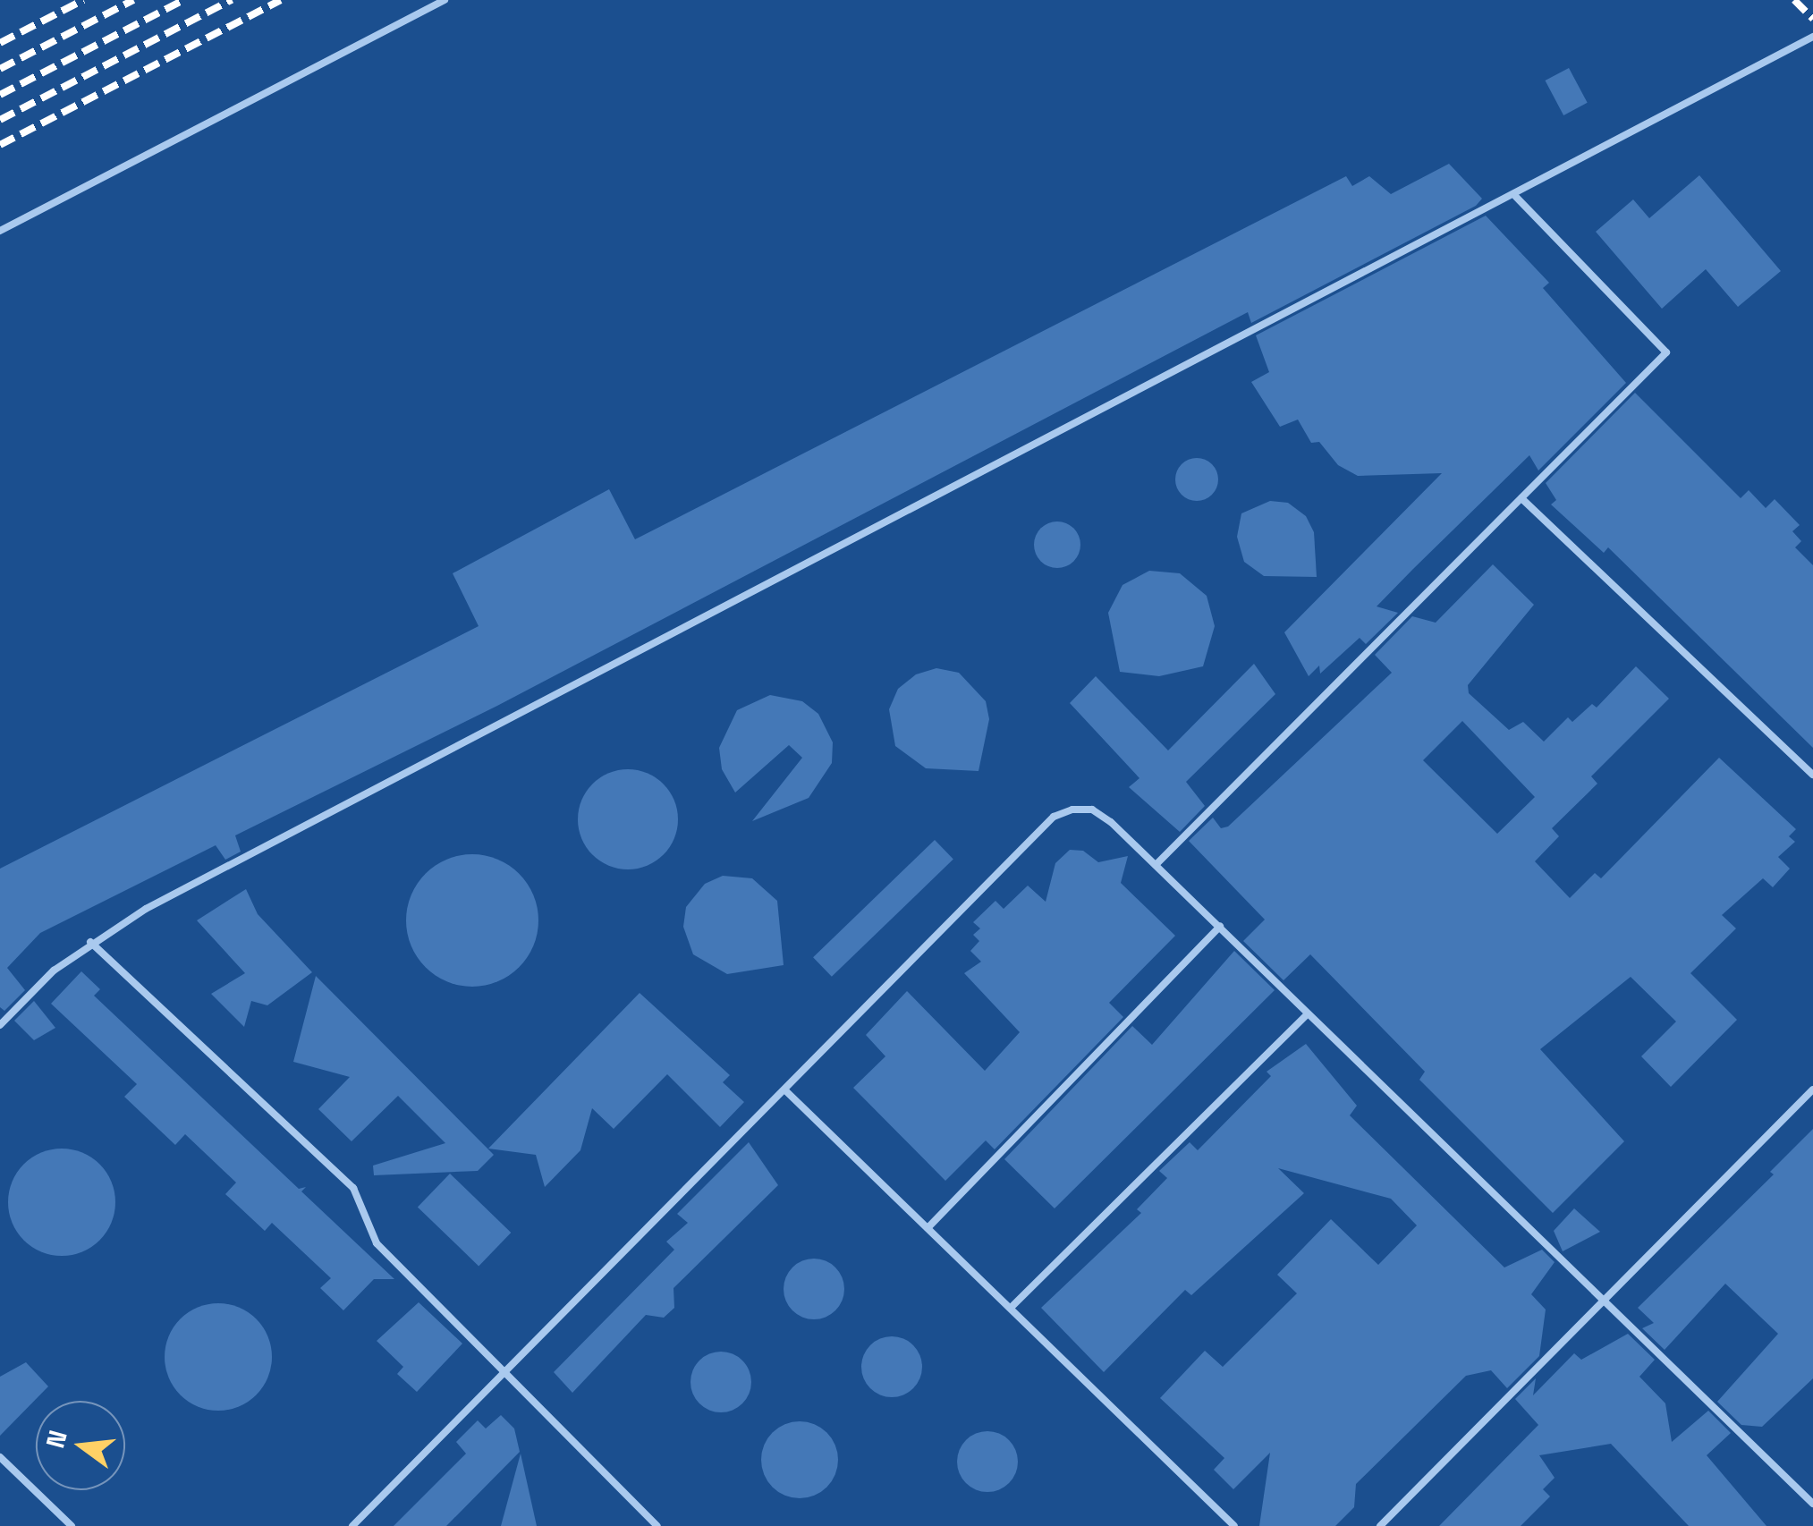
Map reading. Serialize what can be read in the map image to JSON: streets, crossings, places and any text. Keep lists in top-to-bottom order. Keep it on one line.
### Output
{"north":"left"}
